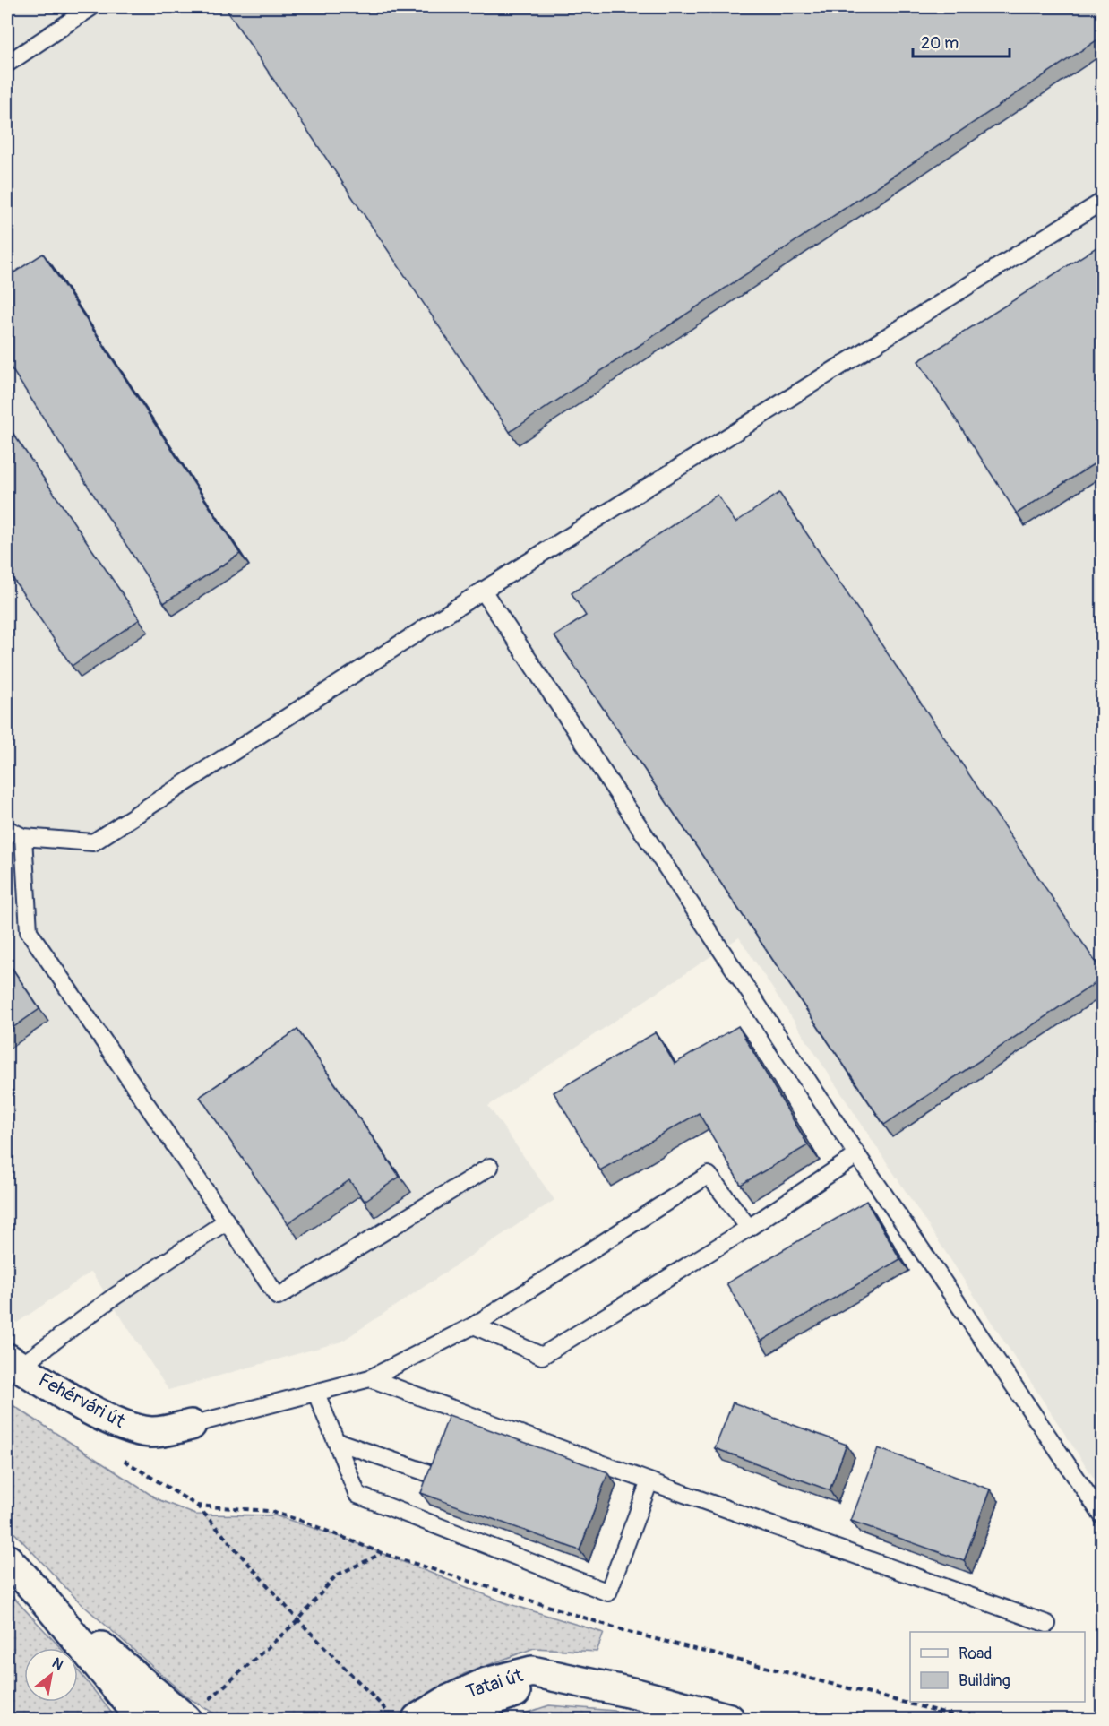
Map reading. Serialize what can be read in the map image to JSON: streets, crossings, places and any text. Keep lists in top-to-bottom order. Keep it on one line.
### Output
{"streets":{"street":["Fehérvári út","Tatai út"]},"legend":["Road","Building"],"scale_bar":"20 m","north":"top right"}
